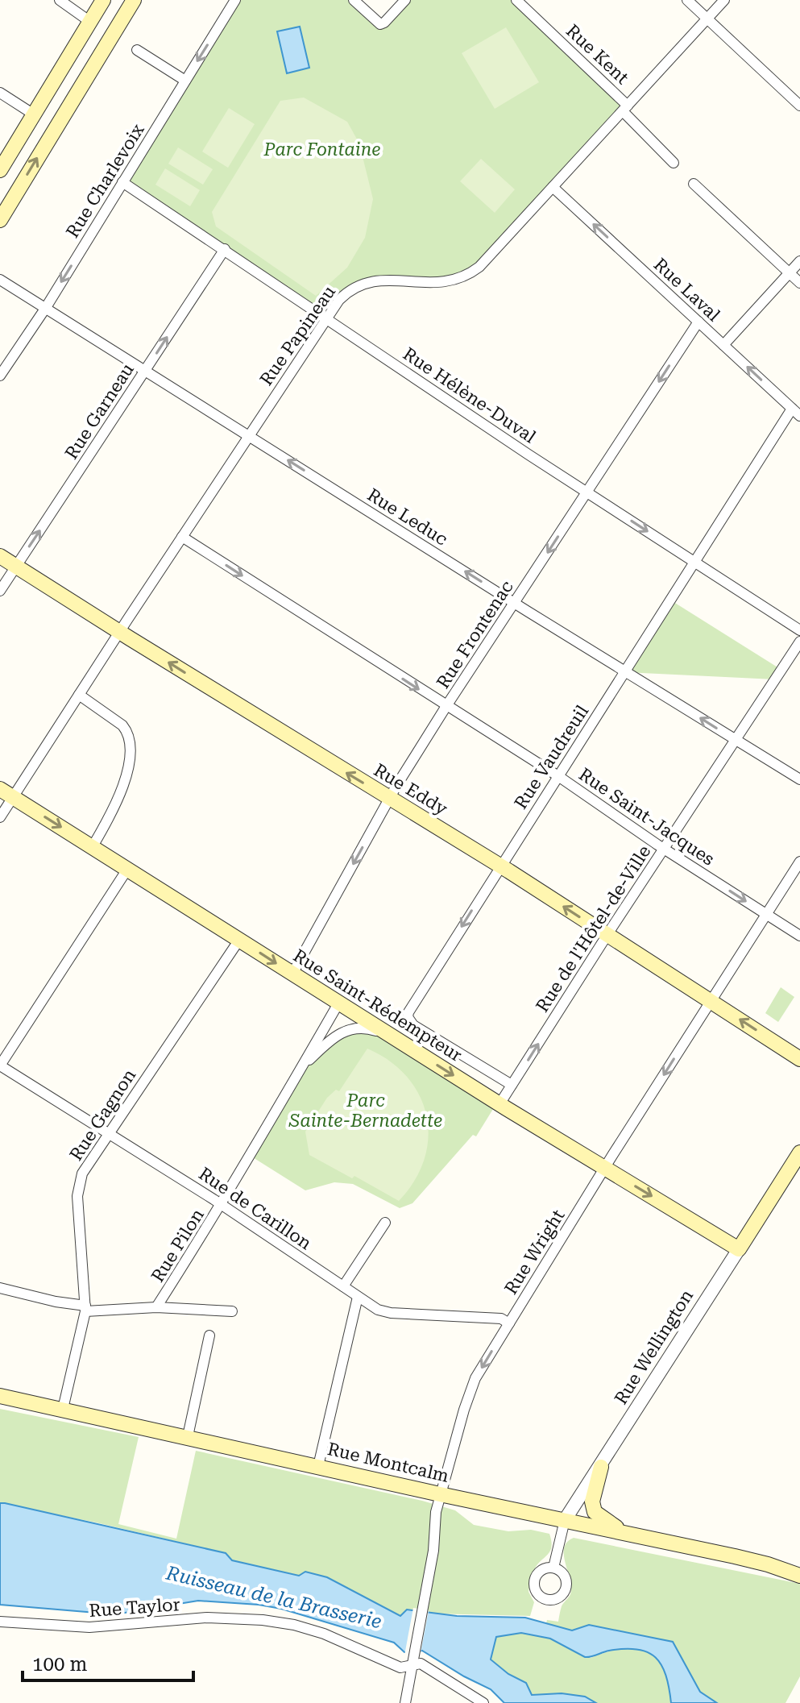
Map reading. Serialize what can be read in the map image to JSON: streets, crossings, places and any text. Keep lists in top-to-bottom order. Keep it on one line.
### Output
{"streets":{"main road":["Rue Eddy","Rue Saint-Rédempteur","Rue Wellington","Rue Montcalm"],"street":["Rue Kent","Rue Charlevoix","Rue Laval","Rue Papineau","Rue Hélène-Duval","Rue Garneau","Rue Leduc","Rue Frontenac","Rue Vaudreuil","Rue Saint-Jacques","Rue de l'Hôtel-de-Ville","Rue Gagnon","Rue de Carillon","Rue Pilon","Rue Wright","Rue Taylor"]},"crossings":[["Rue Kent","Rue Papineau"],["Rue Charlevoix","Rue Hélène-Duval"],["Rue Charlevoix","Rue Leduc"],["Rue Laval","Rue Papineau"],["Rue Laval","Rue Frontenac"],["Rue Laval","Rue Vaudreuil"],["Rue Papineau","Rue Hélène-Duval"],["Rue Papineau","Rue Leduc"],["Rue Papineau","Rue Eddy"],["Rue Papineau","Rue Saint-Jacques"],["Rue Papineau","Rue Saint-Rédempteur"],["Rue Hélène-Duval","Rue Garneau"],["Rue Hélène-Duval","Rue Frontenac"],["Rue Hélène-Duval","Rue Vaudreuil"],["Rue Garneau","Rue Leduc"],["Rue Garneau","Rue Eddy"],["Rue Leduc","Rue Frontenac"],["Rue Leduc","Rue Vaudreuil"],["Rue Leduc","Rue de l'Hôtel-de-Ville"],["Rue Frontenac","Rue Eddy"],["Rue Frontenac","Rue Saint-Jacques"],["Rue Frontenac","Rue Saint-Rédempteur"],["Rue Vaudreuil","Rue Eddy"],["Rue Vaudreuil","Rue Saint-Jacques"],["Rue Vaudreuil","Rue de l'Hôtel-de-Ville"],["Rue Eddy","Rue de l'Hôtel-de-Ville"],["Rue Eddy","Rue Wright"],["Rue Saint-Jacques","Rue de l'Hôtel-de-Ville"],["Rue Saint-Jacques","Rue Wright"],["Rue de l'Hôtel-de-Ville","Rue Saint-Rédempteur"],["Rue Saint-Rédempteur","Rue Gagnon"],["Rue Saint-Rédempteur","Rue Pilon"],["Rue Saint-Rédempteur","Rue Wright"],["Rue Saint-Rédempteur","Rue Wellington"],["Rue Gagnon","Rue de Carillon"],["Rue Gagnon","Rue Montcalm"],["Rue de Carillon","Rue Pilon"],["Rue de Carillon","Rue Wright"],["Rue Wright","Rue Montcalm"],["Rue Wright","Rue Taylor"],["Rue Wellington","Rue Montcalm"]],"one_way":["Rue Charlevoix","Rue Laval","Rue Garneau","Rue Leduc","Rue Frontenac","Rue Eddy","Rue Saint-Jacques","Rue Saint-Rédempteur","Rue Wright"],"water":["Ruisseau de la Brasserie"],"parks":["Parc Fontaine","Parc Sainte-Bernadette"],"scale_bar":"100 m"}
